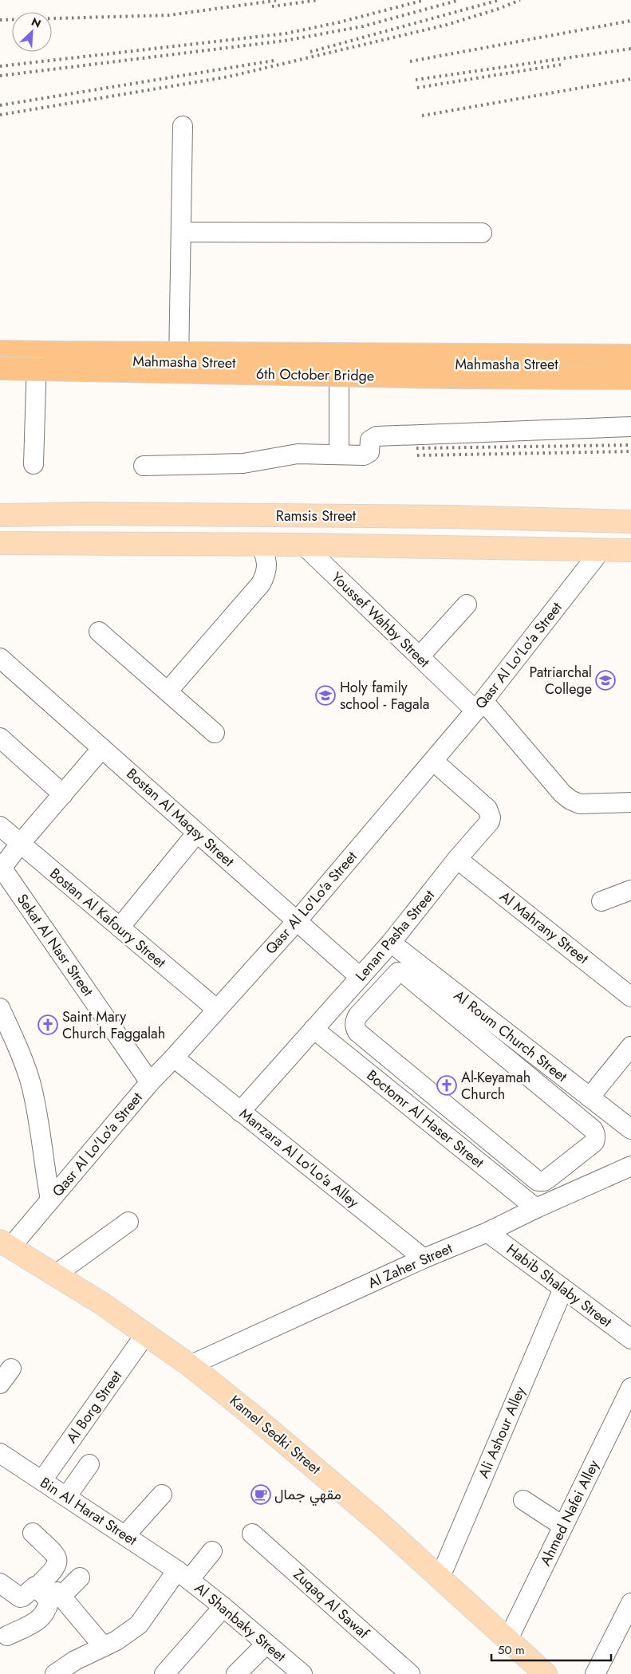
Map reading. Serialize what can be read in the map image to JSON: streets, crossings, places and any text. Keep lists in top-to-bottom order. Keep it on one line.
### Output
{"streets":{"highway":["6th October Bridge"],"main road":["Mahmasha Street","Ramsis Street","Kamel Sedki Street"],"street":["Youssef Wahby Street","Qasr Al Lo'Lo'a Street","Bostan Al Maqsy Street","Bostan Al Kafoury Street","Al Mahrany Street","Lenan Pasha Street","Sekat Al Nasr Street","Al Roum Church Street","Boctomr Al Haser Street","Manzara Al Lo'Lo'a Alley","Al Zaher Street","Habib Shalaby Street","Al Borg Street","Ali Ashour Alley","Bin Al Harat Street","Ahmed Nafei Alley","Zuqaq Al Sawaf","Al Shanbaky Street"]},"crossings":[["Ramsis Street","Youssef Wahby Street"],["Ramsis Street","Qasr Al Lo'Lo'a Street"],["Youssef Wahby Street","Qasr Al Lo'Lo'a Street"],["Qasr Al Lo'Lo'a Street","Bostan Al Maqsy Street"],["Qasr Al Lo'Lo'a Street","Bostan Al Kafoury Street"],["Qasr Al Lo'Lo'a Street","Lenan Pasha Street"],["Qasr Al Lo'Lo'a Street","Sekat Al Nasr Street"],["Qasr Al Lo'Lo'a Street","Manzara Al Lo'Lo'a Alley"],["Qasr Al Lo'Lo'a Street","Kamel Sedki Street"],["Bostan Al Maqsy Street","Lenan Pasha Street"],["Al Mahrany Street","Lenan Pasha Street"],["Lenan Pasha Street","Al Roum Church Street"],["Lenan Pasha Street","Boctomr Al Haser Street"],["Lenan Pasha Street","Manzara Al Lo'Lo'a Alley"],["Boctomr Al Haser Street","Al Zaher Street"],["Manzara Al Lo'Lo'a Alley","Al Zaher Street"],["Al Zaher Street","Habib Shalaby Street"],["Al Zaher Street","Kamel Sedki Street"],["Habib Shalaby Street","Ali Ashour Alley"],["Al Borg Street","Kamel Sedki Street"],["Al Borg Street","Bin Al Harat Street"],["Ali Ashour Alley","Kamel Sedki Street"],["Kamel Sedki Street","Ahmed Nafei Alley"],["Bin Al Harat Street","Al Shanbaky Street"]],"places":{"school or university":["Patriarchal College","Holy family school - Fagala"],"church":["Saint Mary Church Faggalah","Al-Keyamah Church"],"cafe":["مقهي جمال"]},"scale_bar":"50 m","north":"top right"}
